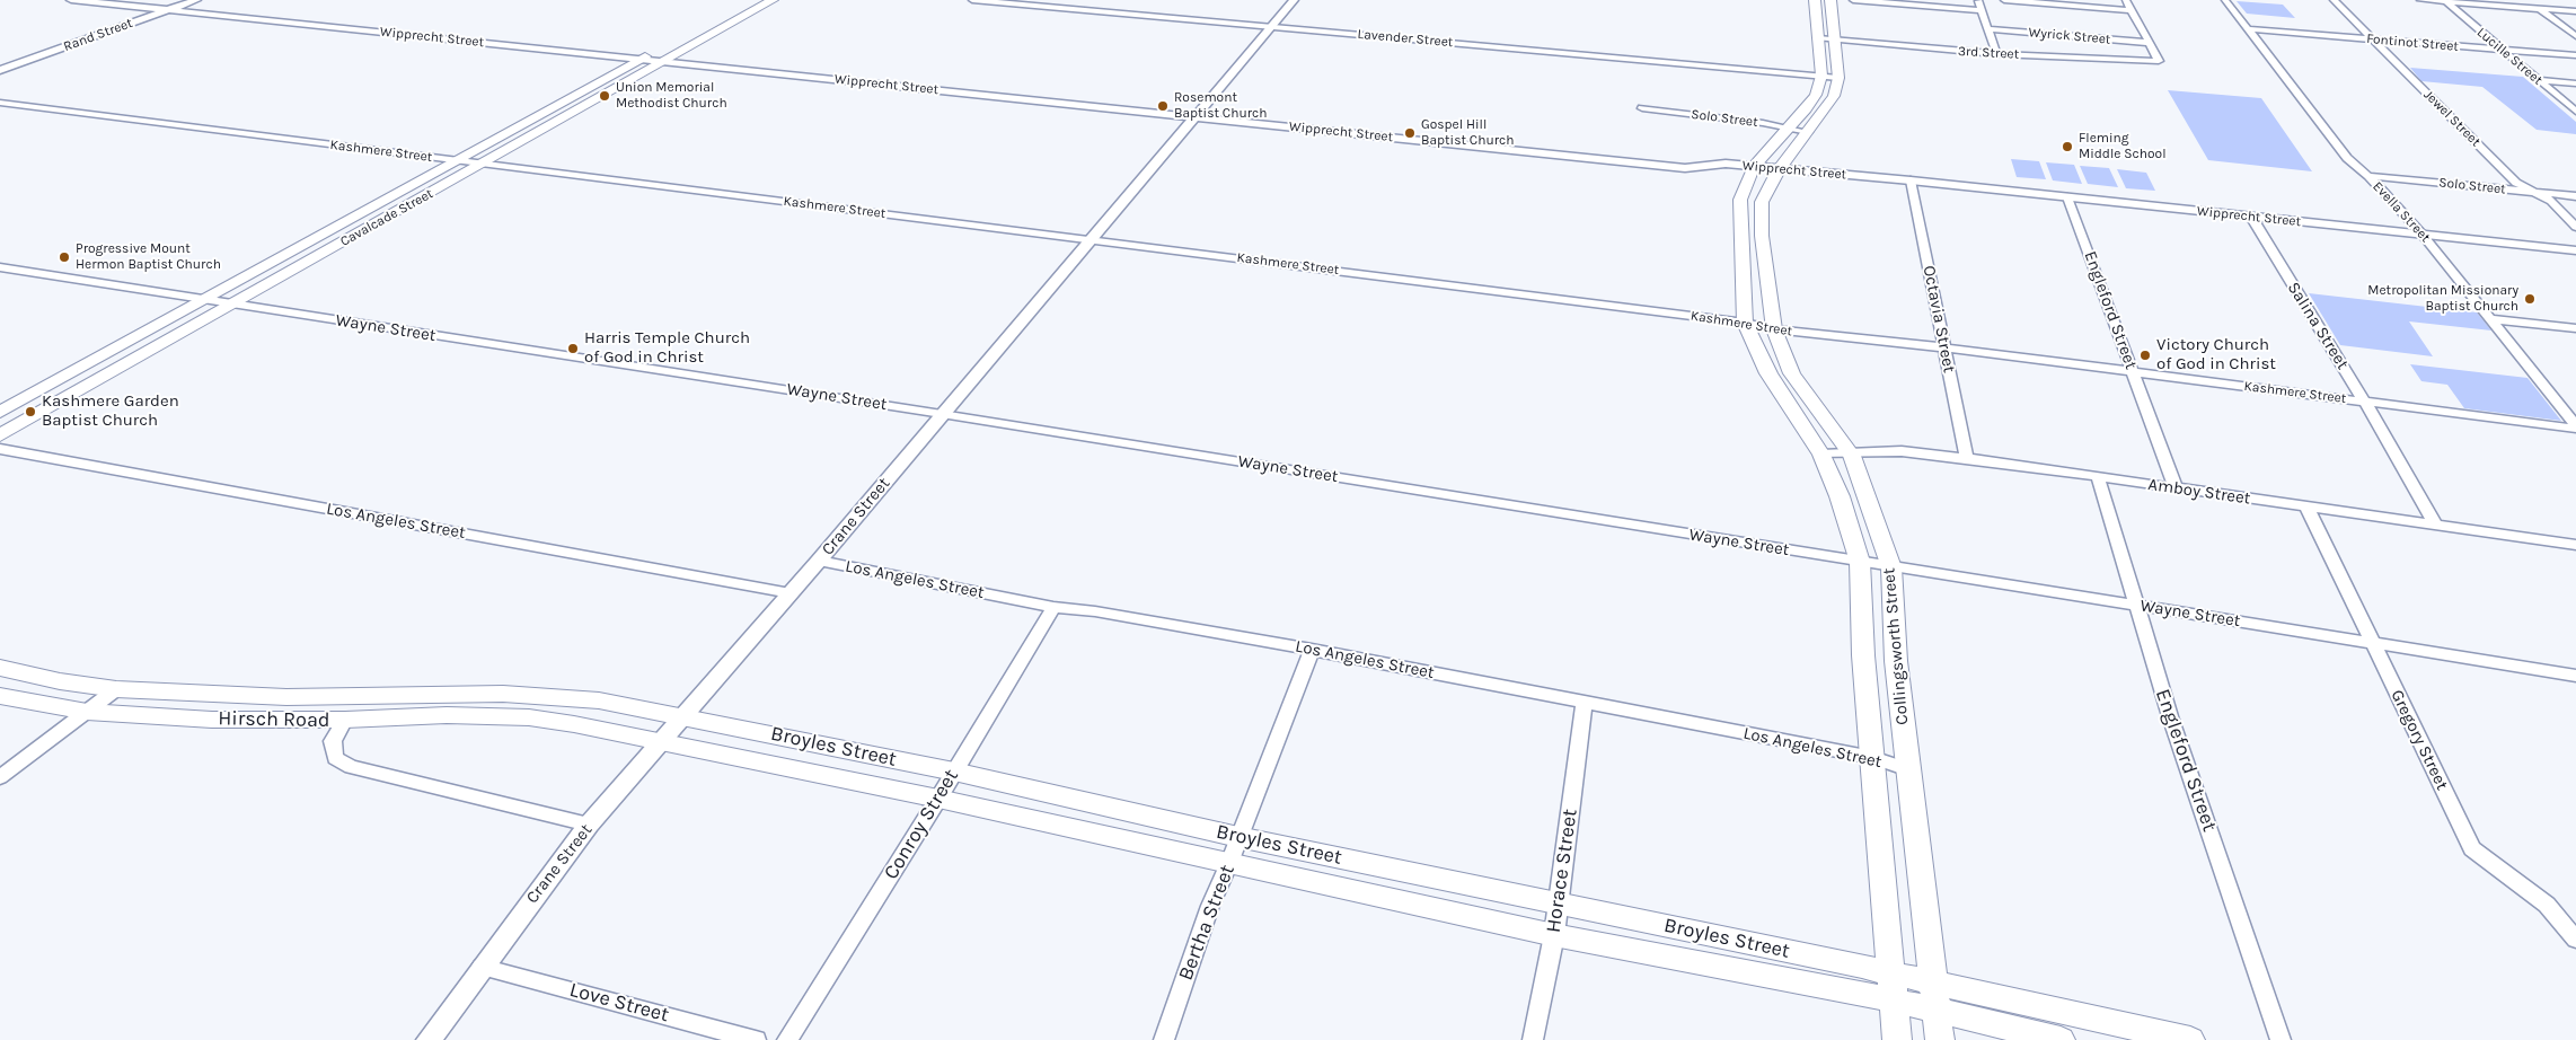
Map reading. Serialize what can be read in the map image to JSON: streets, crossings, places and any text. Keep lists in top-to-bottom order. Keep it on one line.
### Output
{"streets":{"main road":["Cavalcade Street","Collingsworth Street","Hirsch Road","Broyles Street"],"street":["Rand Street","Wyrick Street","Wipprecht Street","Lavender Street","Fontinot Street","3rd Street","Lucille Street","Solo Street","Jewel Street","Kashmere Street","Evella Street","Engleford Street","Octavia Street","Salina Street","Wayne Street","Amboy Street","Crane Street","Los Angeles Street","Gregory Street","Conroy Street","Horace Street","Bertha Street","Love Street"]},"crossings":[["Rand Street","Wipprecht Street"],["Wyrick Street","3rd Street"],["Wipprecht Street","Evella Street"],["Wipprecht Street","Cavalcade Street"],["Wipprecht Street","Engleford Street"],["Wipprecht Street","Octavia Street"],["Wipprecht Street","Salina Street"],["Wipprecht Street","Crane Street"],["Wipprecht Street","Collingsworth Street"],["Lavender Street","Crane Street"],["Lavender Street","Collingsworth Street"],["Fontinot Street","Lucille Street"],["Fontinot Street","Jewel Street"],["Fontinot Street","Evella Street"],["3rd Street","Collingsworth Street"],["Solo Street","Jewel Street"],["Solo Street","Evella Street"],["Solo Street","Collingsworth Street"],["Kashmere Street","Evella Street"],["Kashmere Street","Cavalcade Street"],["Kashmere Street","Engleford Street"],["Kashmere Street","Octavia Street"],["Kashmere Street","Salina Street"],["Kashmere Street","Crane Street"],["Kashmere Street","Collingsworth Street"],["Cavalcade Street","Wayne Street"],["Engleford Street","Wayne Street"],["Engleford Street","Amboy Street"],["Octavia Street","Amboy Street"],["Salina Street","Amboy Street"],["Wayne Street","Crane Street"],["Wayne Street","Collingsworth Street"],["Wayne Street","Gregory Street"],["Amboy Street","Collingsworth Street"],["Amboy Street","Gregory Street"],["Crane Street","Los Angeles Street"],["Crane Street","Hirsch Road"],["Crane Street","Broyles Street"],["Crane Street","Love Street"],["Los Angeles Street","Collingsworth Street"],["Los Angeles Street","Conroy Street"],["Los Angeles Street","Horace Street"],["Los Angeles Street","Bertha Street"],["Collingsworth Street","Broyles Street"],["Hirsch Road","Broyles Street"],["Broyles Street","Conroy Street"],["Broyles Street","Horace Street"],["Broyles Street","Bertha Street"]],"places":["Union Memorial Methodist Church","Rosemont Baptist Church","Gospel Hill Baptist Church","Fleming Middle School","Progressive Mount Hermon Baptist Church","Metropolitan Missionary Baptist Church","Harris Temple Church of God in Christ","Victory Church of God in Christ","Kashmere Garden Baptist Church"]}
